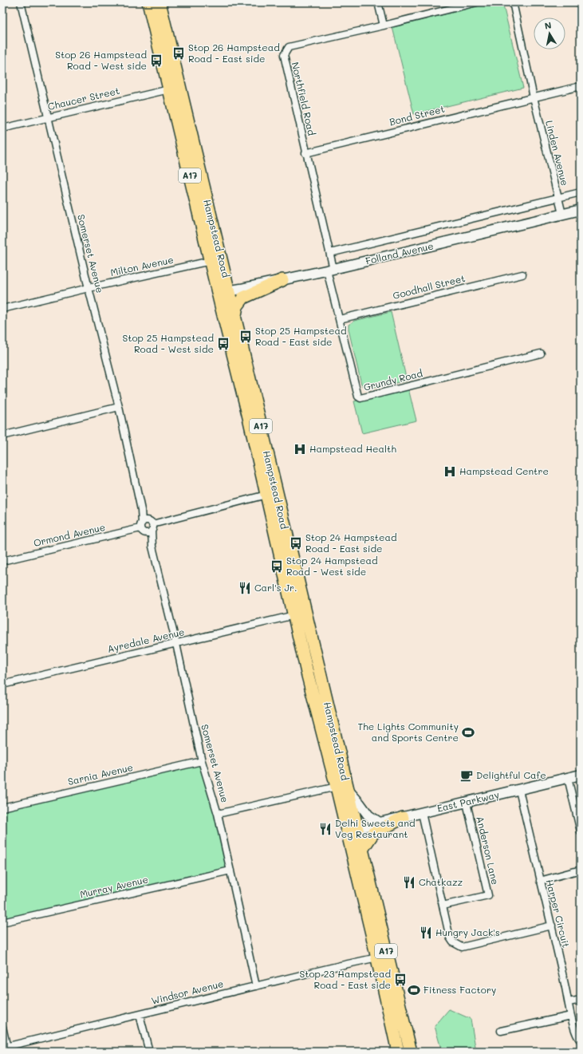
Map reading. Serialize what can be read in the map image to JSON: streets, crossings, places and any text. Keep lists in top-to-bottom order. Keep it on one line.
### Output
{"streets":{"highway":["A17","Hampstead Road"],"street":["Chaucer Street","Northfield Road","Bond Street","Linden Avenue","Somerset Avenue","Folland Avenue","Milton Avenue","Goodhall Street","Grundy Road","Ormond Avenue","Ayredale Avenue","Sarnia Avenue","East Parkway","Anderson Lane","Murray Avenue","Harper Circuit","Windsor Avenue"]},"crossings":[["Chaucer Street","Hampstead Road"],["Chaucer Street","Somerset Avenue"],["Northfield Road","Bond Street"],["Northfield Road","Folland Avenue"],["Northfield Road","Grundy Road"],["Bond Street","Linden Avenue"],["Linden Avenue","Folland Avenue"],["Hampstead Road","Folland Avenue"],["Hampstead Road","Milton Avenue"],["Hampstead Road","Ayredale Avenue"],["Hampstead Road","East Parkway"],["Hampstead Road","Windsor Avenue"],["Somerset Avenue","Milton Avenue"],["Somerset Avenue","Ormond Avenue"],["Somerset Avenue","Ayredale Avenue"],["Somerset Avenue","Sarnia Avenue"],["Somerset Avenue","Murray Avenue"],["Somerset Avenue","Windsor Avenue"],["Folland Avenue","Grundy Road"],["Goodhall Street","Grundy Road"],["East Parkway","Anderson Lane"],["East Parkway","Harper Circuit"]],"places":{"bus stop":["Stop 26 Hampstead Road - East side","Stop 26 Hampstead Road - West side","Stop 25 Hampstead Road - East side","Stop 25 Hampstead Road - West side","Stop 24 Hampstead Road - East side","Stop 24 Hampstead Road - West side","Stop 23 Hampstead Road - East side"],"hospital":["Hampstead Health","Hampstead Centre"],"restaurant":["Carl's Jr.","Delhi Sweets and Veg Restaurant","Chatkazz","Hungry Jack's"],"sports":["The Lights Community and Sports Centre","Fitness Factory"],"cafe":["Delightful Cafe"]},"north":"top"}
